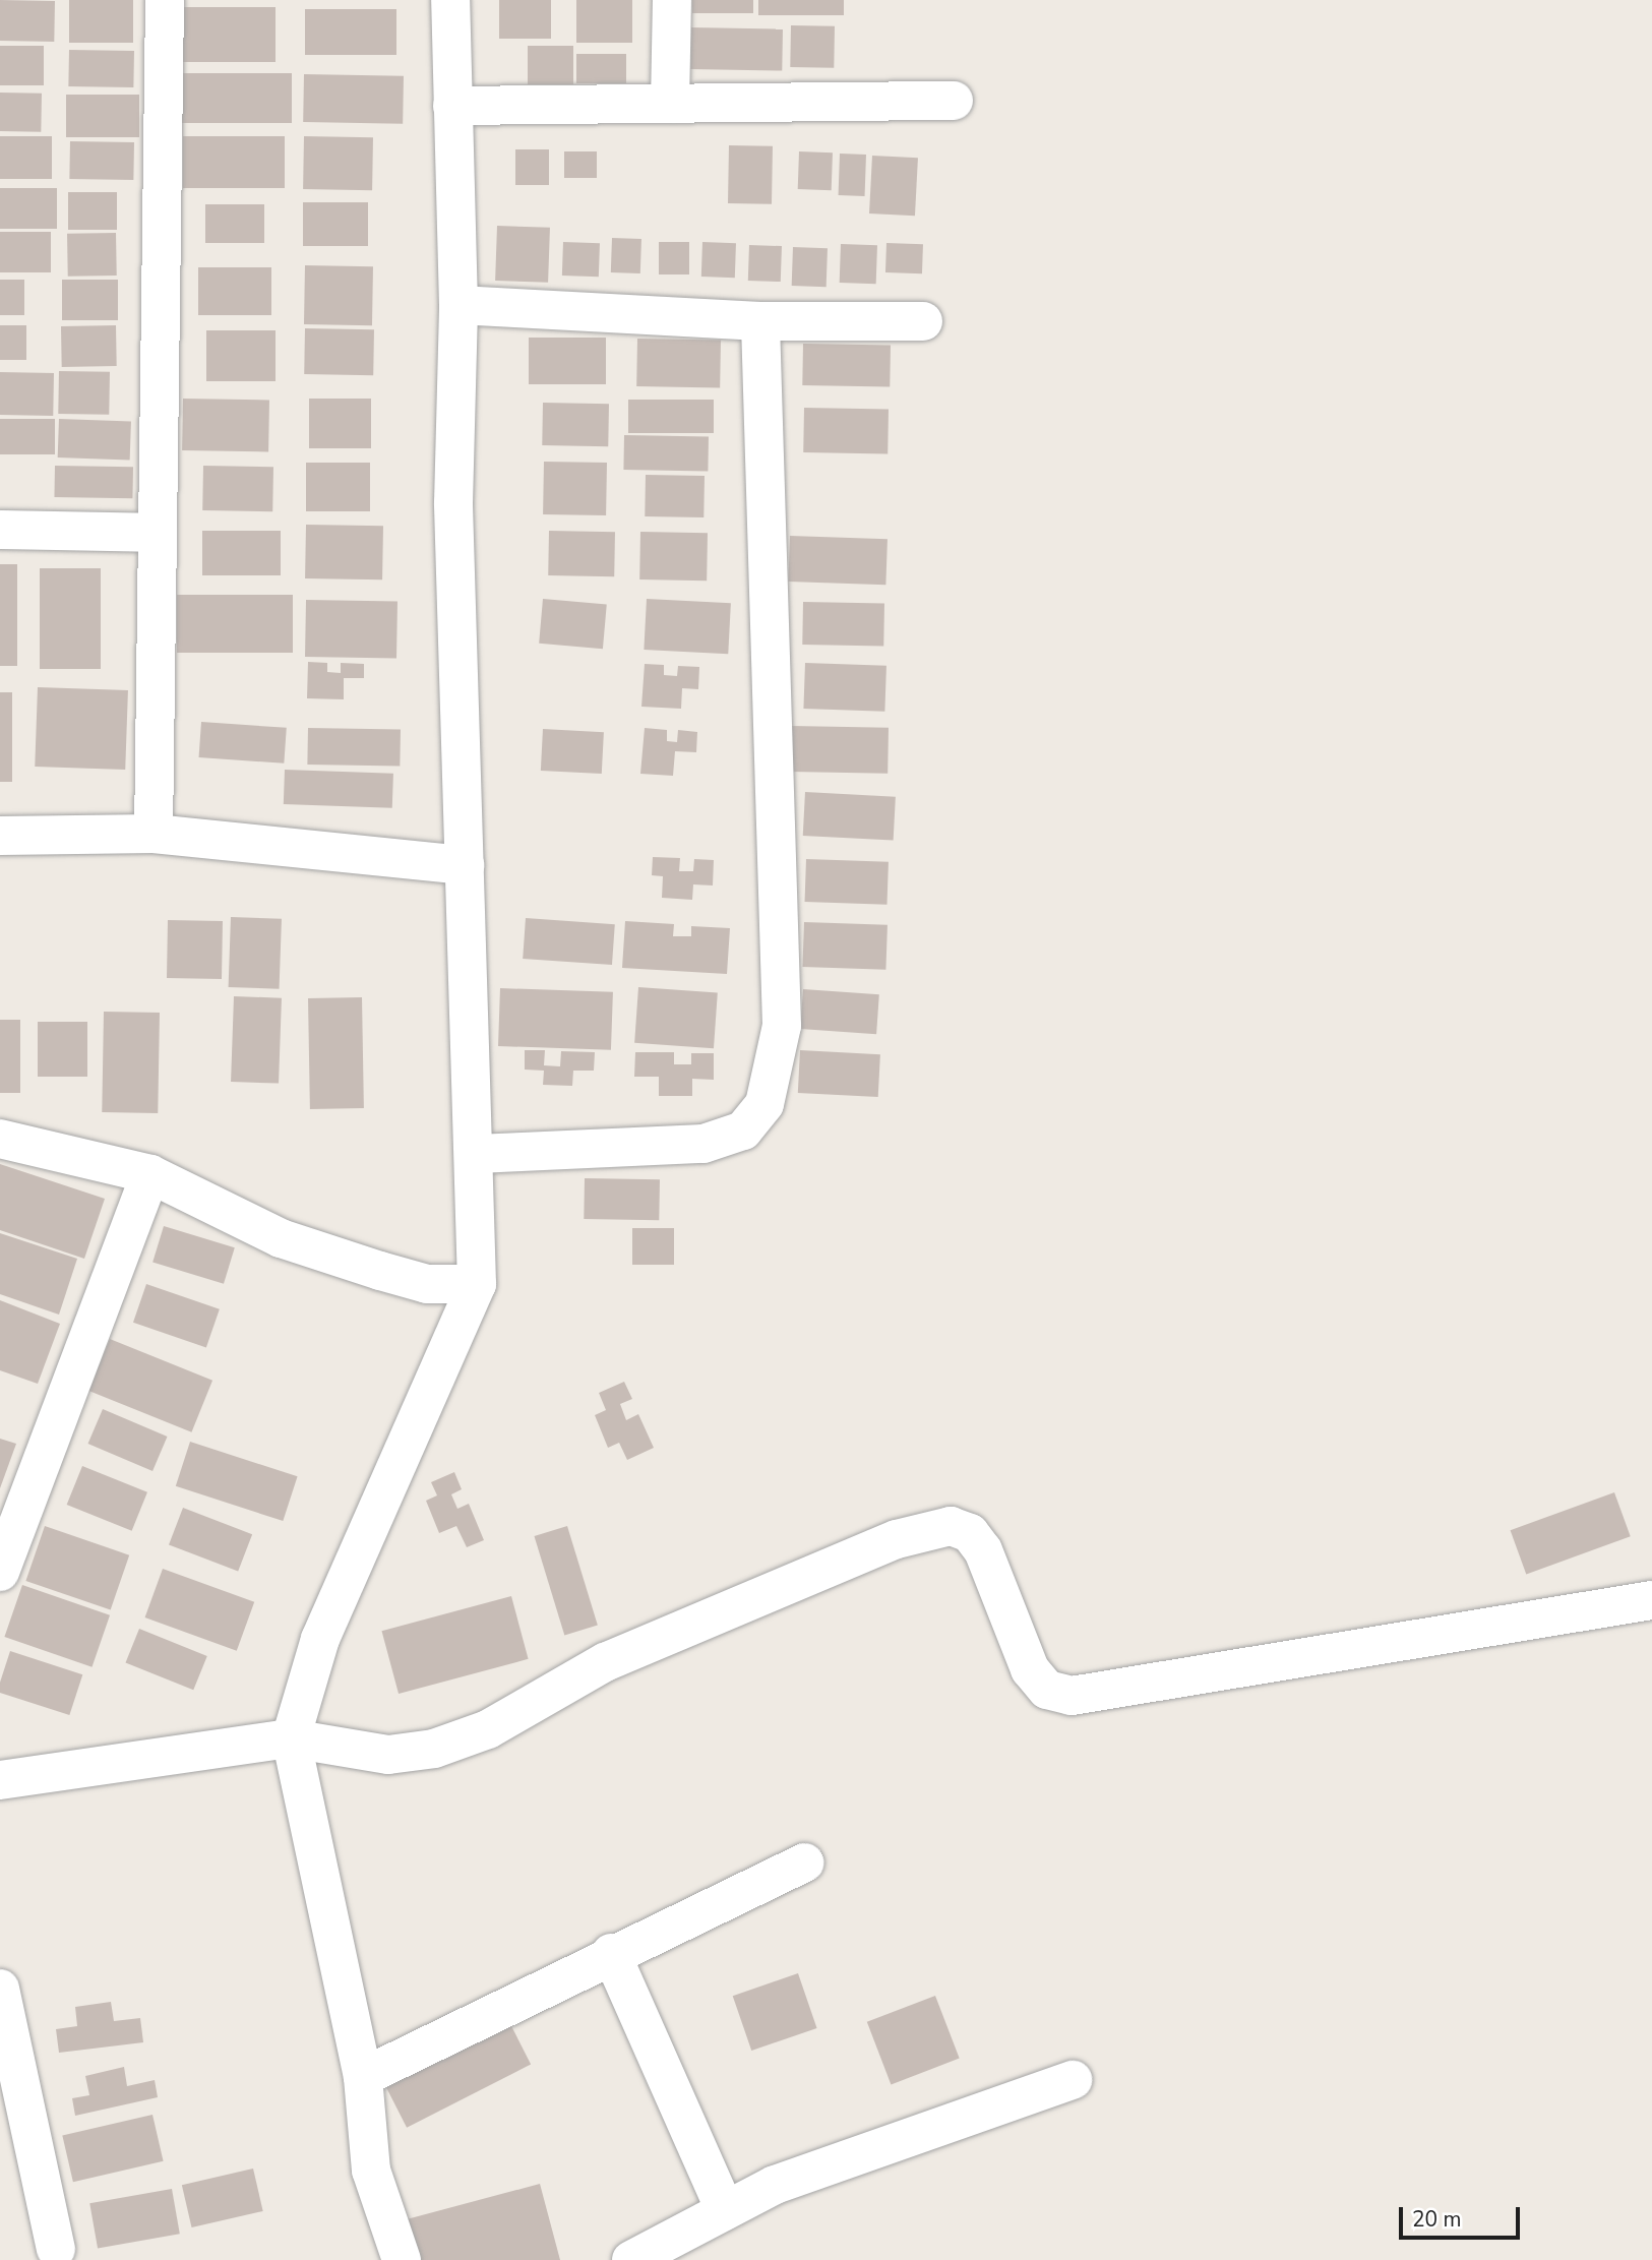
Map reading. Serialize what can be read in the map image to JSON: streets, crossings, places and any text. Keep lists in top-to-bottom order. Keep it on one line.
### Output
{"scale_bar":"20 m"}
